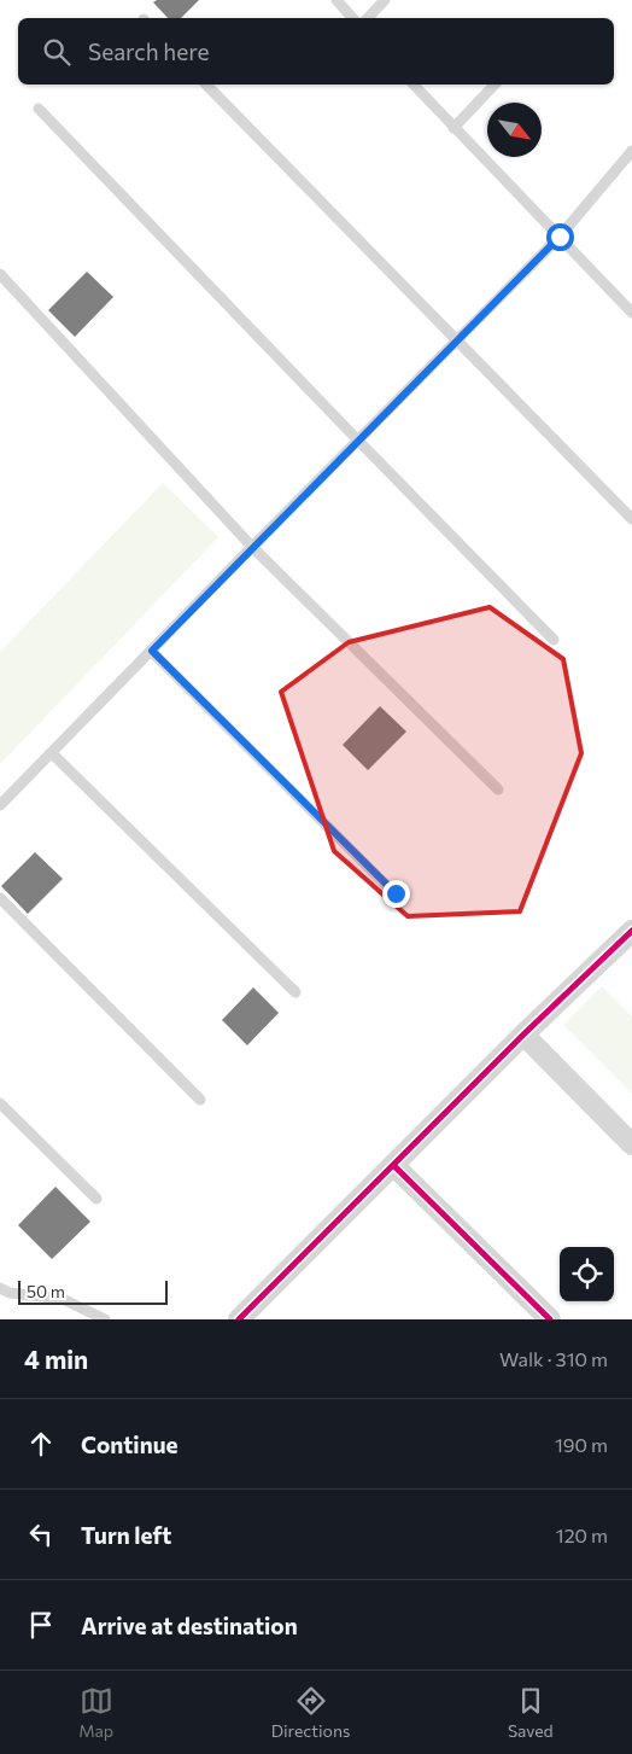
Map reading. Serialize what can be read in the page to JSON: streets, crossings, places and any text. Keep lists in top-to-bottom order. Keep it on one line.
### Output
{"scale_bar":"50 m","north":"bottom right","page":{"search":"Search here","scale":"50 m","heading":["4 min","Walk · 310 m"],"list":[["Continue","190 m"],["Turn left","120 m"],"Arrive at destination"],"nav":["Map","Directions","Saved"]}}
